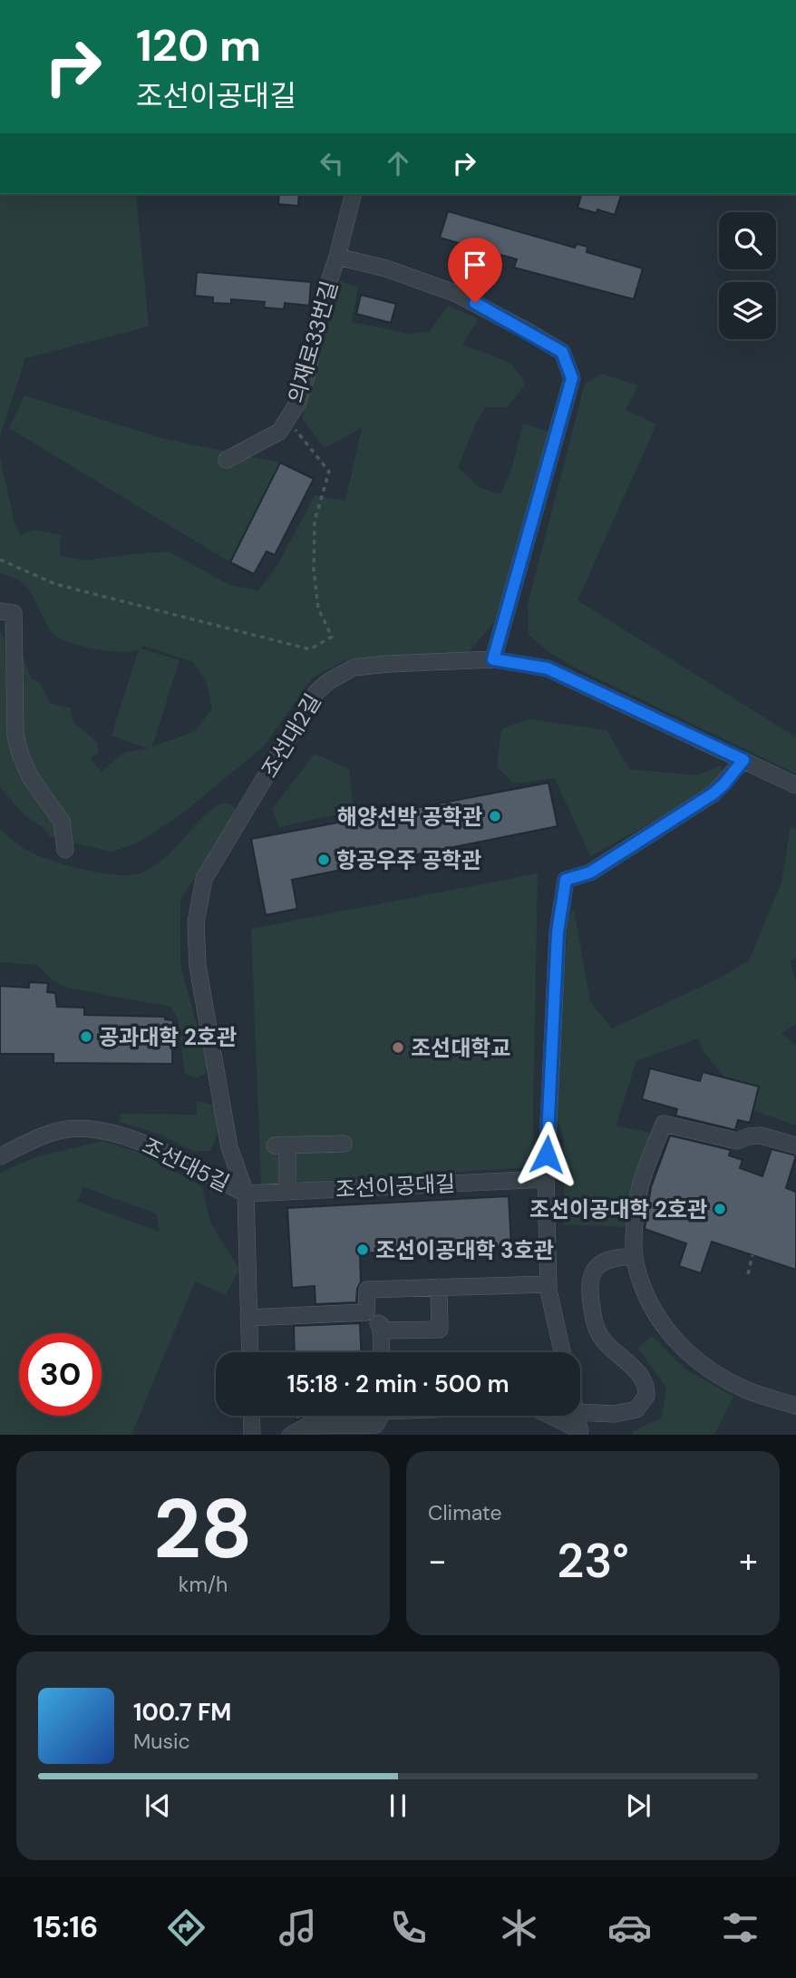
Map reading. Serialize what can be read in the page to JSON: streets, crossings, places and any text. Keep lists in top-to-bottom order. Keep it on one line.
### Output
{"streets":{"street":["의재로33번길","조선대2길","조선대5길","조선이공대길"]},"crossings":[["조선대2길","조선대5길"],["조선대2길","조선이공대길"],["조선대5길","조선이공대길"]],"places":["해양선박 공학관","항공우주 공학관","공과대학 2호관","조선대학교","조선이공대학 2호관","조선이공대학 3호관"],"page":{"turn":["120 m","조선이공대길"],"limit":"30","trip":"15:18 · 2 min · 500 m","tile":[["28","km/h"],"Climate"],"heat":["−","23°","+"],"song":["100.7 FM","Music"],"tabs":"15:16"}}
